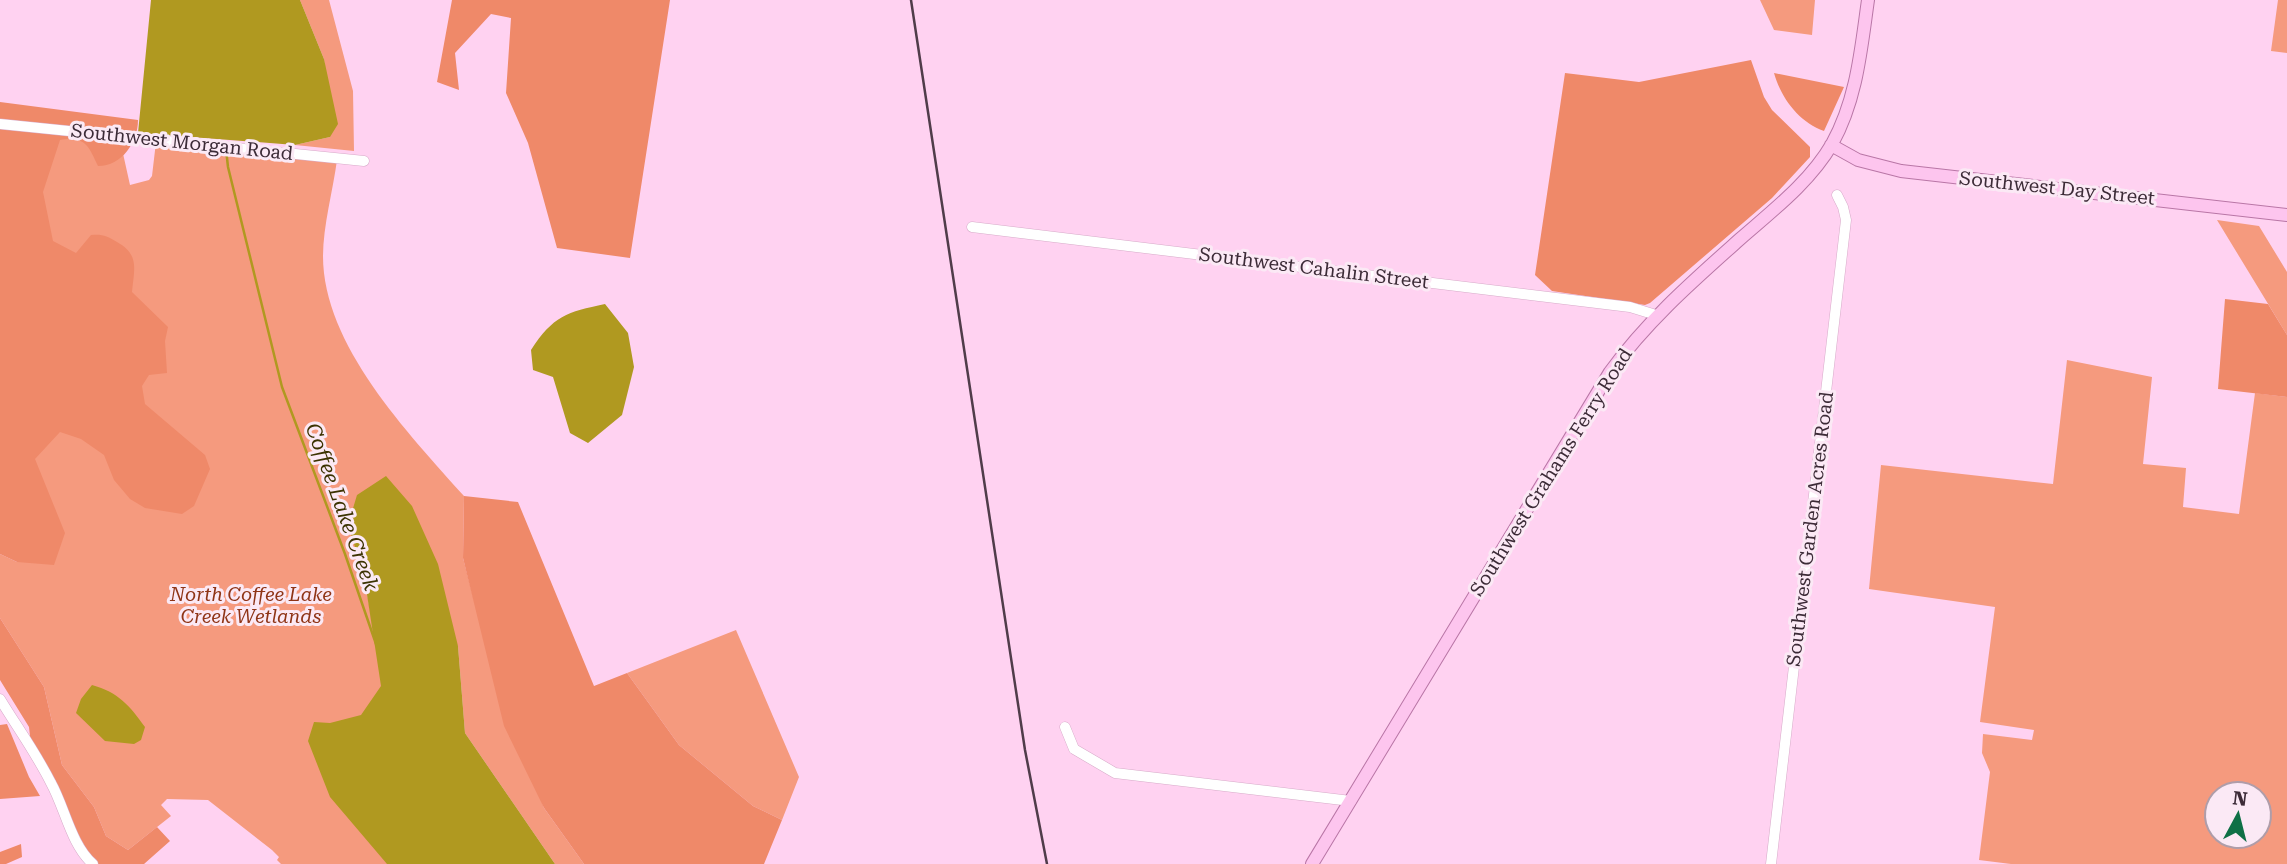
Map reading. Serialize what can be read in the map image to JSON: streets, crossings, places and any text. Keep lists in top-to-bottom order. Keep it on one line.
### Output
{"streets":{"main road":["Southwest Day Street","Southwest Grahams Ferry Road"],"street":["Southwest Morgan Road","Southwest Cahalin Street","Southwest Garden Acres Road"]},"crossings":[["Southwest Day Street","Southwest Grahams Ferry Road"],["Southwest Cahalin Street","Southwest Grahams Ferry Road"]],"water":["Coffee Lake Creek"],"parks":["North Coffee Lake Creek Wetlands"],"north":"top"}
